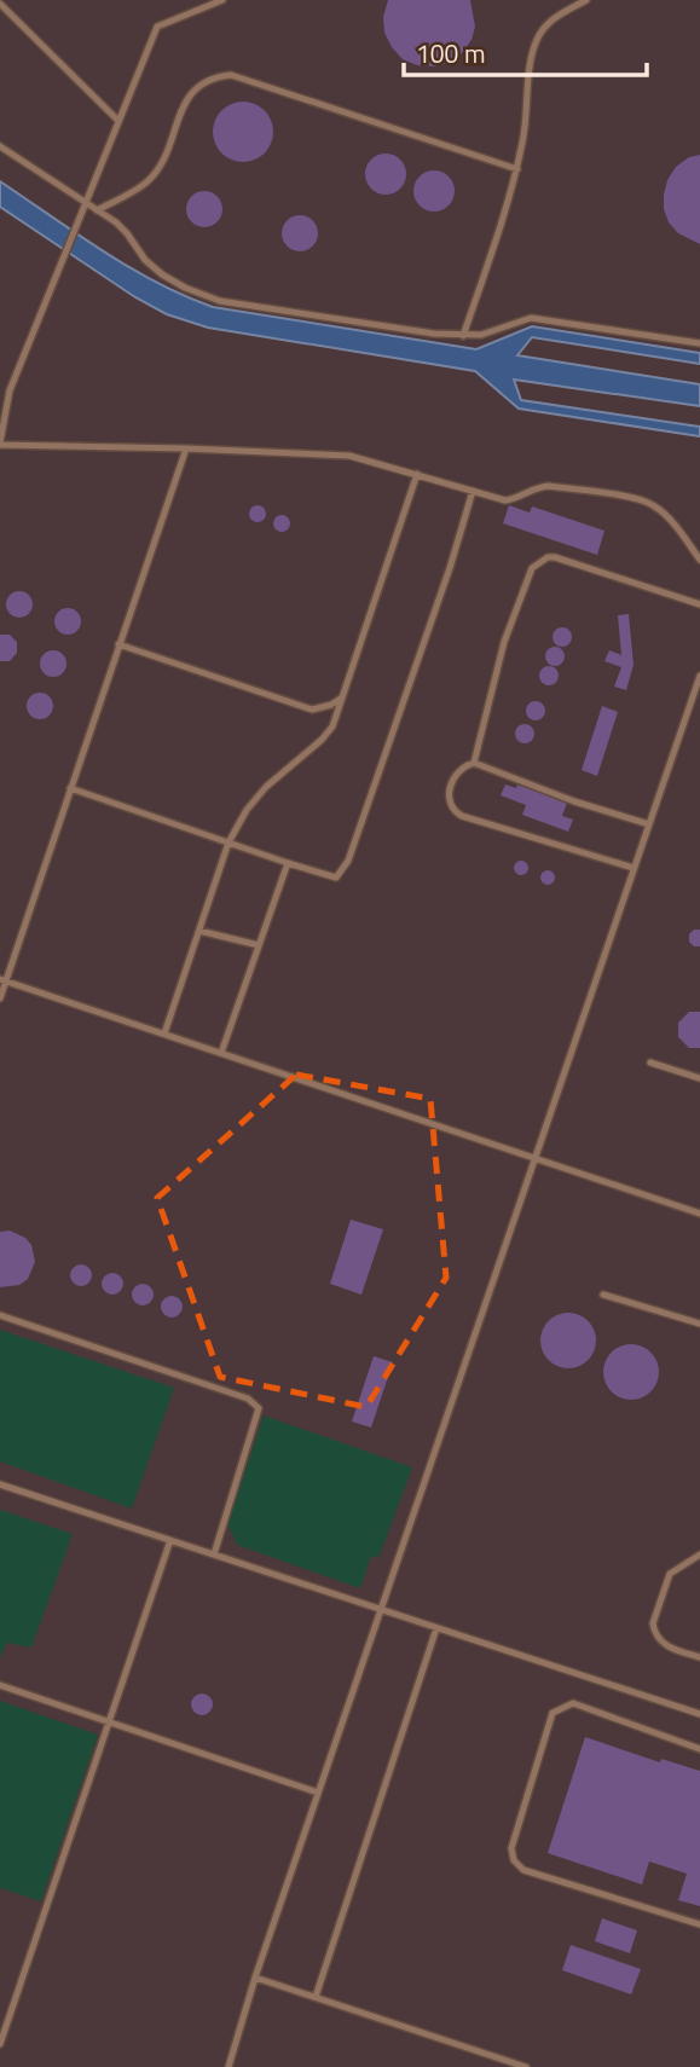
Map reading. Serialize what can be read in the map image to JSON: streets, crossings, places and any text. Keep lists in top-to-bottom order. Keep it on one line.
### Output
{"scale_bar":"100 m"}
